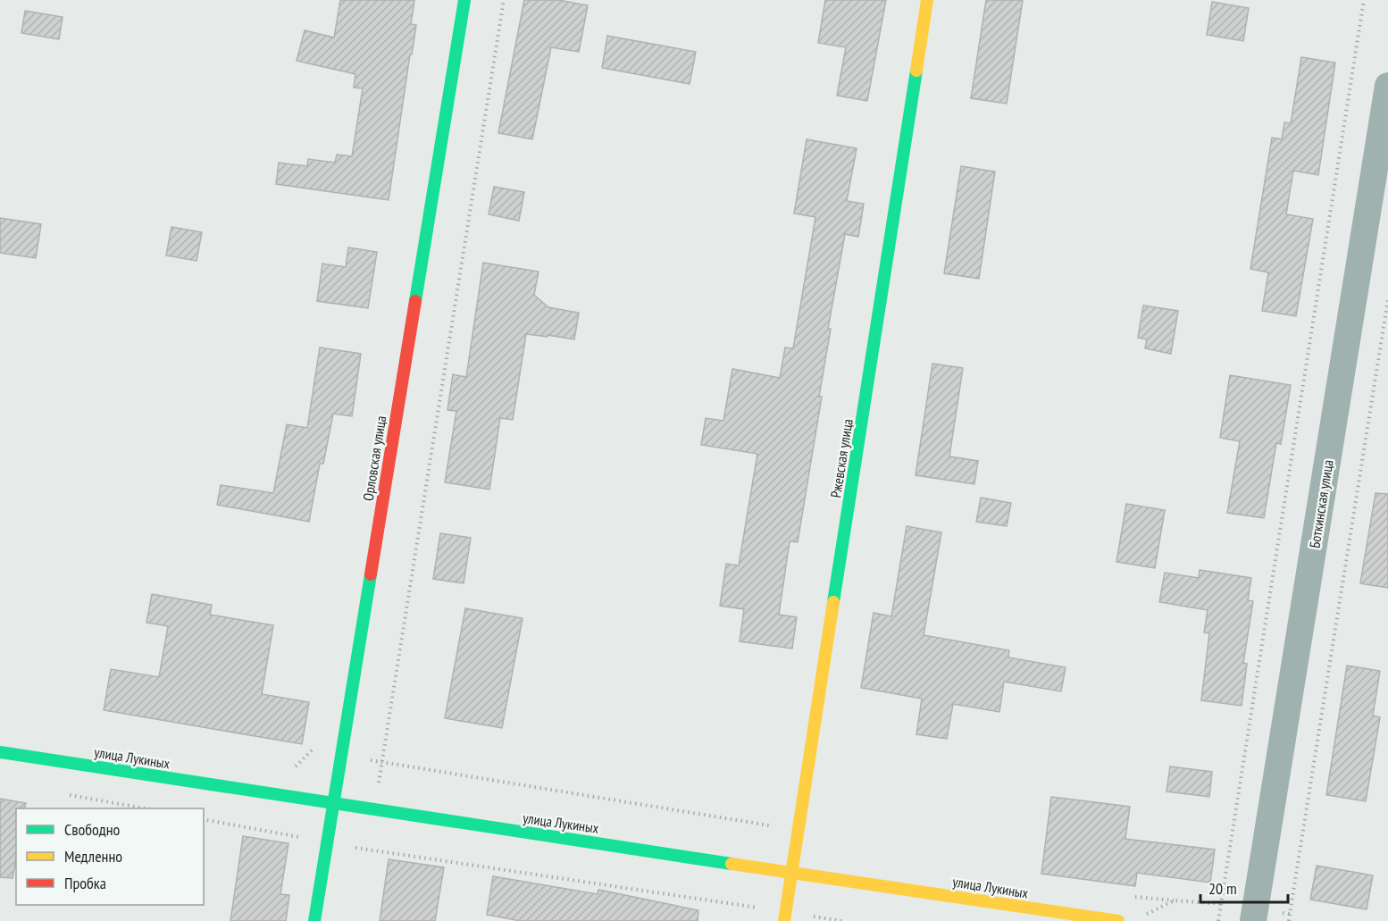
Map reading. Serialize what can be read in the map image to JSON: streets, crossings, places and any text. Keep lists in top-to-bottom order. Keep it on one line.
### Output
{"streets":{"street":["Орловская улица","Ржевская улица","Боткинская улица","улица Лукиных"]},"crossings":[["Орловская улица","улица Лукиных"],["Ржевская улица","улица Лукиных"]],"legend":["Свободно","Медленно","Пробка"],"scale_bar":"20 m"}
